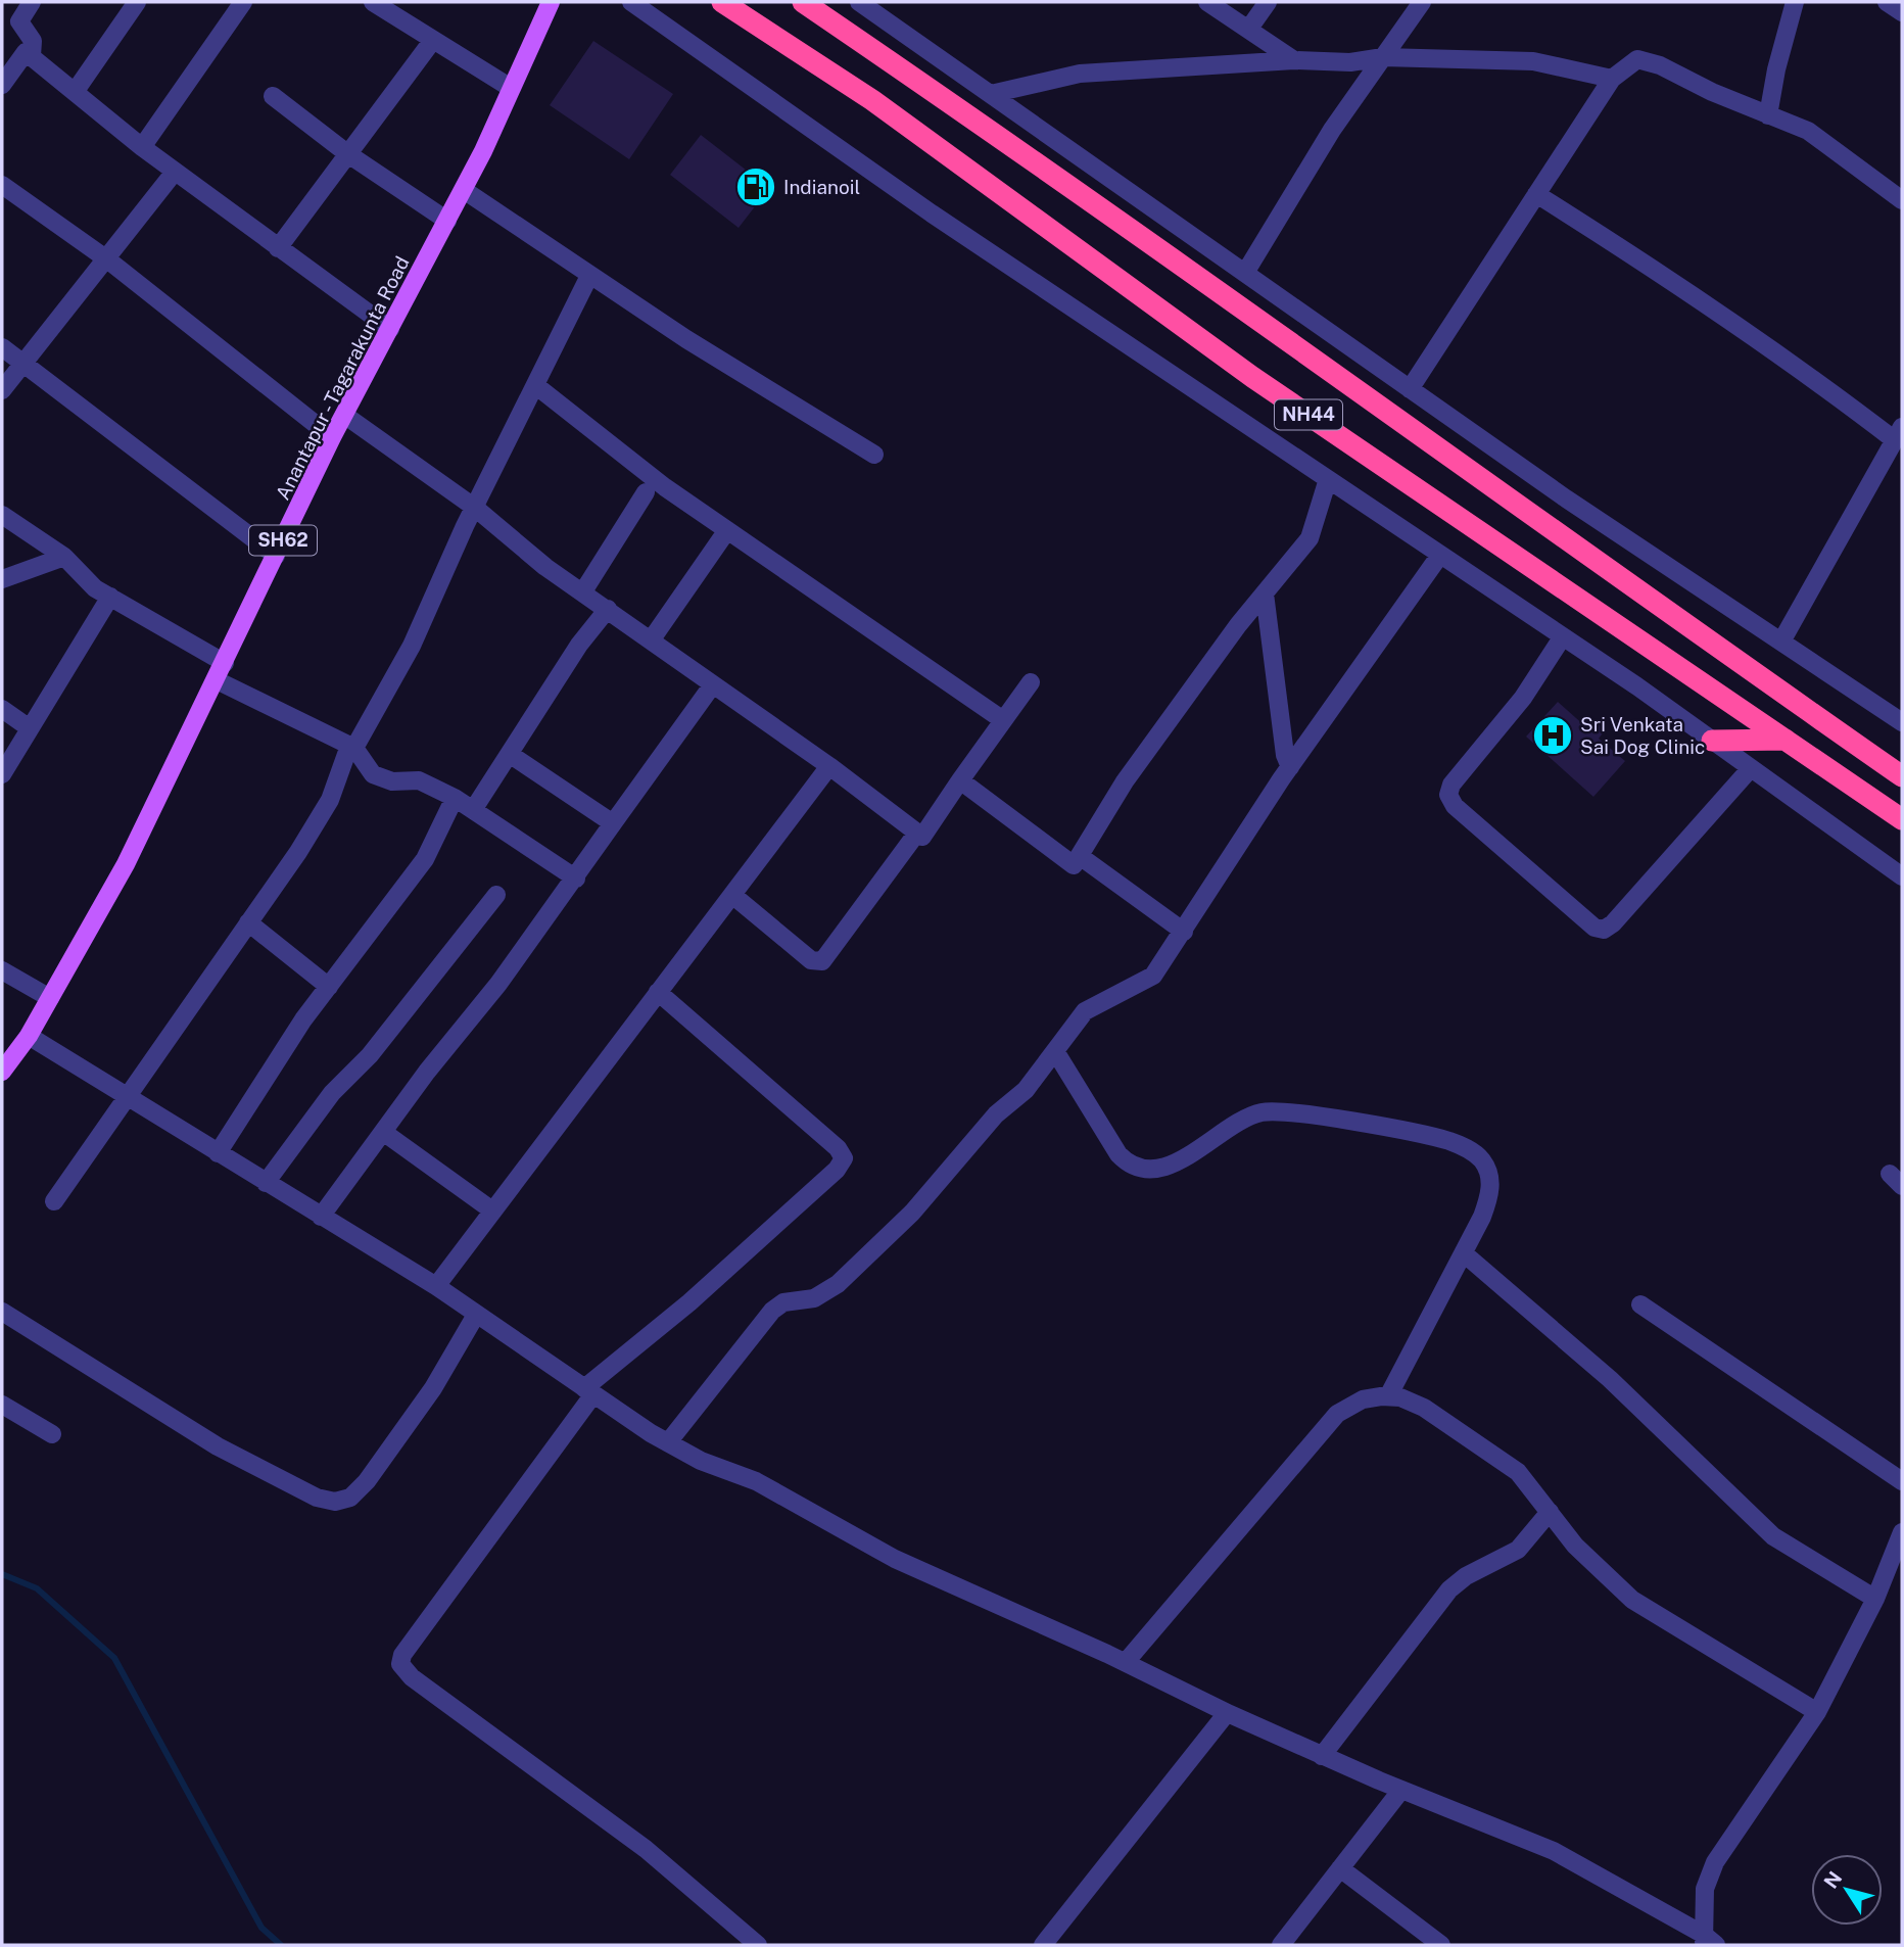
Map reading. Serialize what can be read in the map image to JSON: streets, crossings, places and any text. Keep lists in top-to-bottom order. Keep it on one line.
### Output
{"streets":{"highway":["NH44"],"main road":["Anantapur - Tagarakunta Road","SH62"]},"places":{"fuel station":["Indianoil"],"hospital":["Sri Venkata Sai Dog Clinic"]},"north":"top left"}
